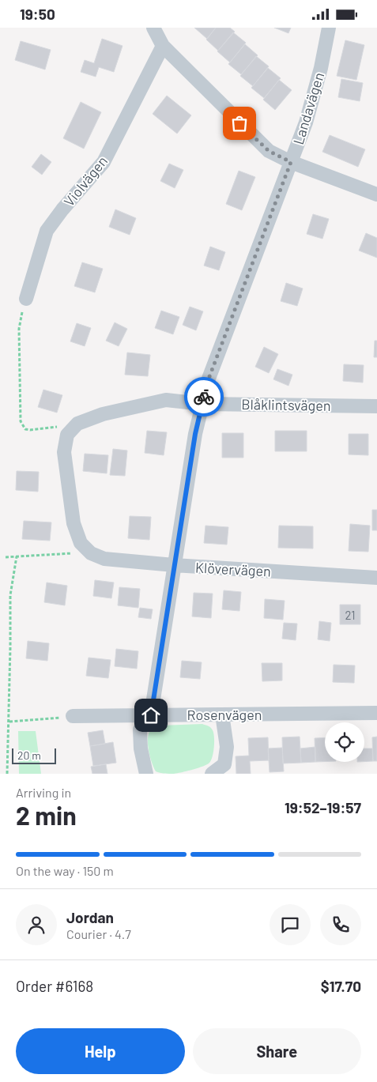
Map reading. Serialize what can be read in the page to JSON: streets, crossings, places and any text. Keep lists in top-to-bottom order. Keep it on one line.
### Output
{"streets":{"street":["Landavägen","Violvägen","Blåklintsvägen","Klövervägen","Rosenvägen"]},"crossings":[["Landavägen","Blåklintsvägen"],["Landavägen","Klövervägen"],["Landavägen","Rosenvägen"]],"house_numbers":["21"],"scale_bar":"20 m","page":{"status":"19:50","scale":"20 m","heading":["2 min","Arriving in","19:52–19:57"],"panel":["Jordan","Courier · 4.7","Order #6168","$17.70"],"bar":"On the way · 150 m","buttons":["Help","Share"]}}
